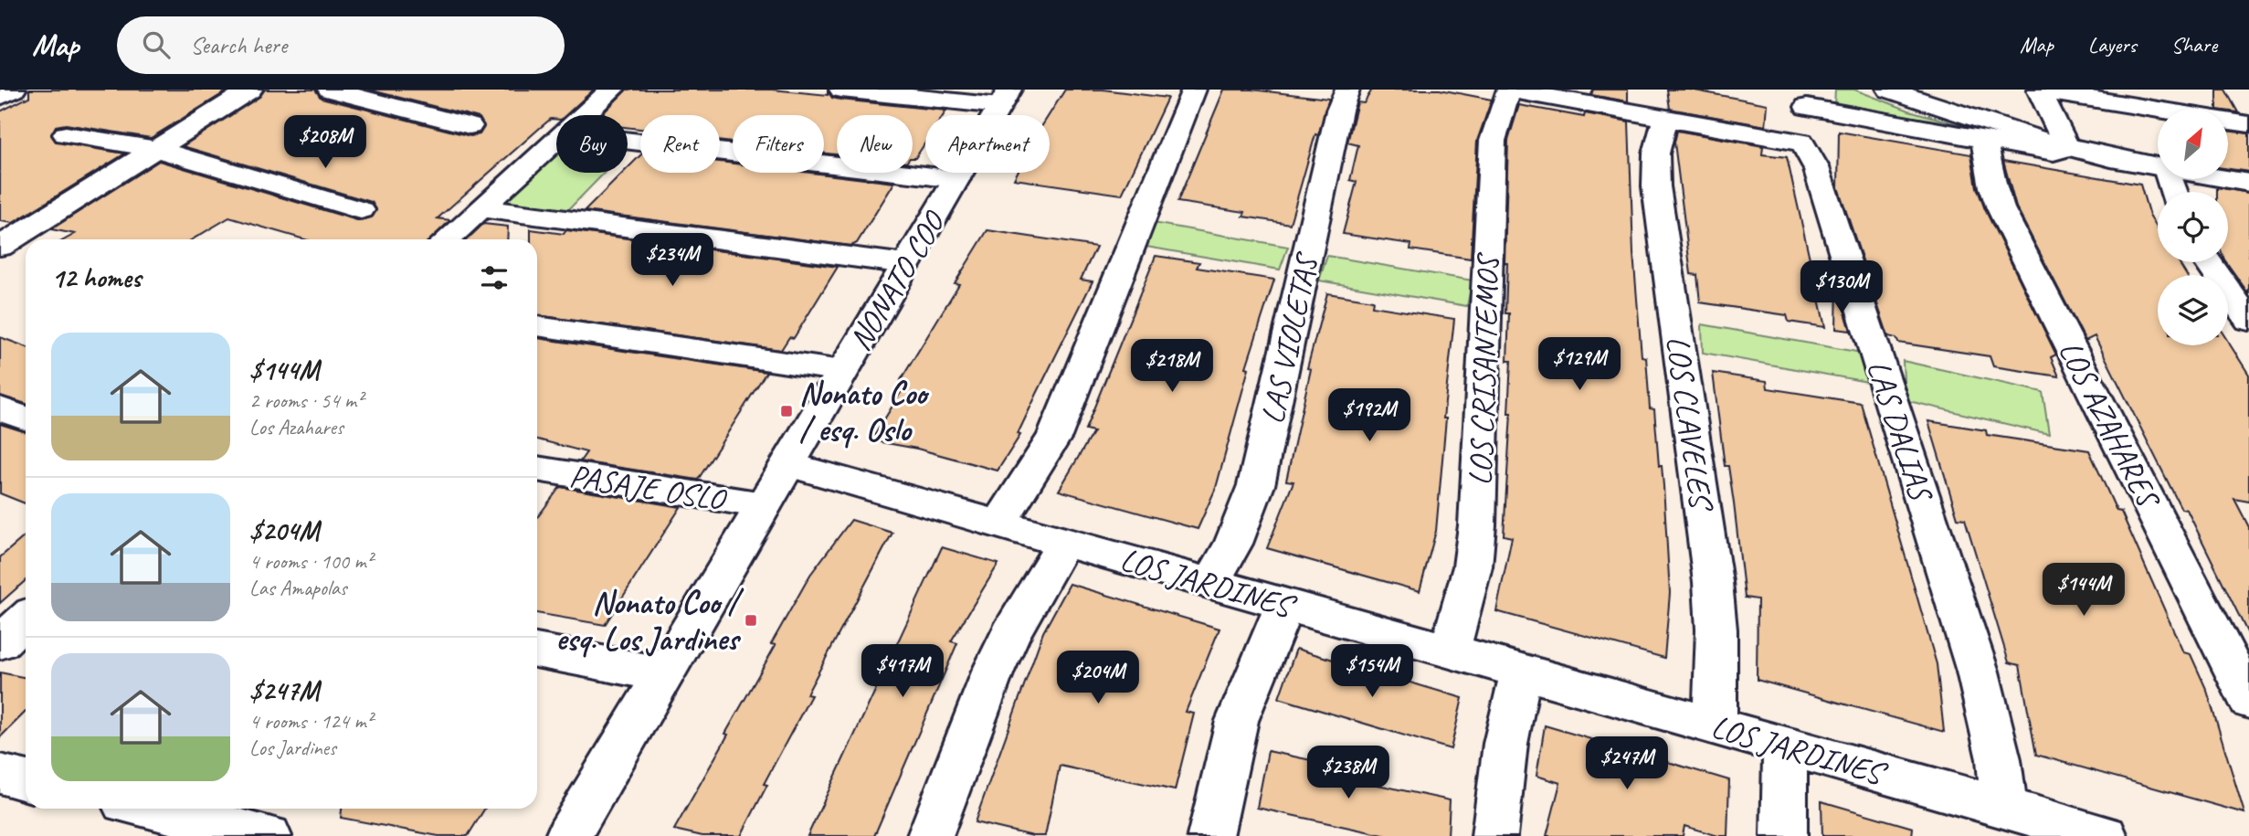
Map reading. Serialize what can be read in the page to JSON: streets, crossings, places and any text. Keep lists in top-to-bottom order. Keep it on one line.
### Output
{"streets":{"street":["NONATO COO","LAS VIOLETAS","LOS CRISANTEMOS","LOS CLAVELES","LOS AZAHARES","LAS DALIAS","PASAJE OSLO","LOS JARDINES"]},"crossings":[["NONATO COO","PASAJE OSLO"],["NONATO COO","LOS JARDINES"],["LAS VIOLETAS","LOS JARDINES"],["LOS CRISANTEMOS","LOS JARDINES"],["LOS CLAVELES","LOS JARDINES"],["LAS DALIAS","LOS JARDINES"]],"places":{"transit":["Nonato Coo / esq. Oslo","Nonato Coo / esq. Los Jardines"]},"north":"top right","page":{"header":"Map","search":"Search here","nav":["Map","Layers","Share"],"price":["$208M","$234M","$130M","$129M","$218M","$192M","$144M","$417M","$154M","$204M","$247M","$238M"],"chip":["Buy","Rent","Filters","New","Apartment"],"heading":"12 homes","list":[{"name":"$144M","note":"2 rooms · 54 m² · Los Azahares"},{"name":"$204M","note":"4 rooms · 100 m² · Las Amapolas"},{"name":"$247M","note":"4 rooms · 124 m² · Los Jardines"}]}}
